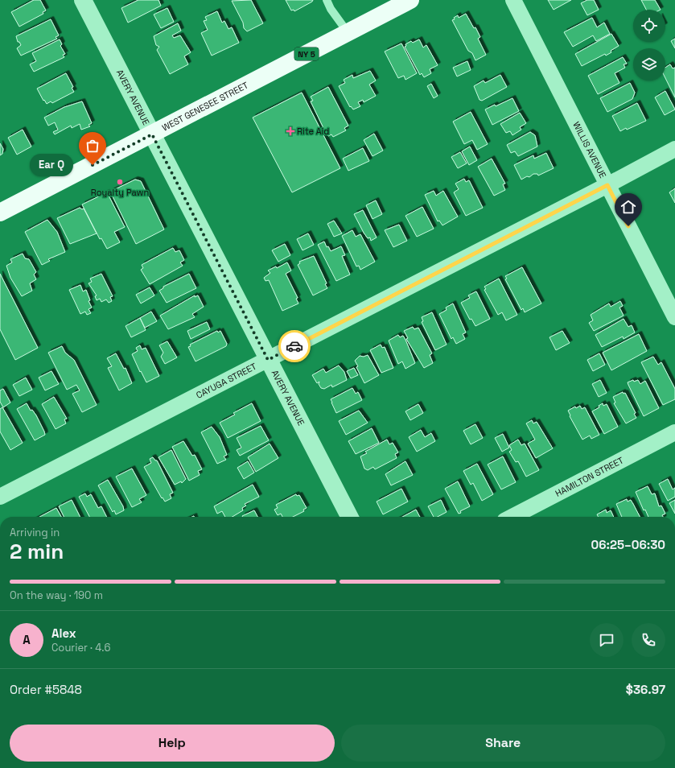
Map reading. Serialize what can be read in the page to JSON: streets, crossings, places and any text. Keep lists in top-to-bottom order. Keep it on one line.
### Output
{"streets":{"main road":["NY 5","WEST GENESEE STREET"],"street":["AVERY AVENUE","WILLIS AVENUE","CAYUGA STREET","HAMILTON STREET"]},"crossings":[["AVERY AVENUE","WEST GENESEE STREET"],["AVERY AVENUE","CAYUGA STREET"],["WILLIS AVENUE","CAYUGA STREET"]],"places":{"health":["Rite Aid"],"other":["Ear Q","Royalty Pawn"]},"page":{"bubble":"Ear Q","heading":["2 min","Arriving in","06:25–06:30"],"panel":["Alex","Courier · 4.6","Order #5848","$36.97"],"bar":"On the way · 190 m","round":"A","buttons":["Help","Share"]}}
